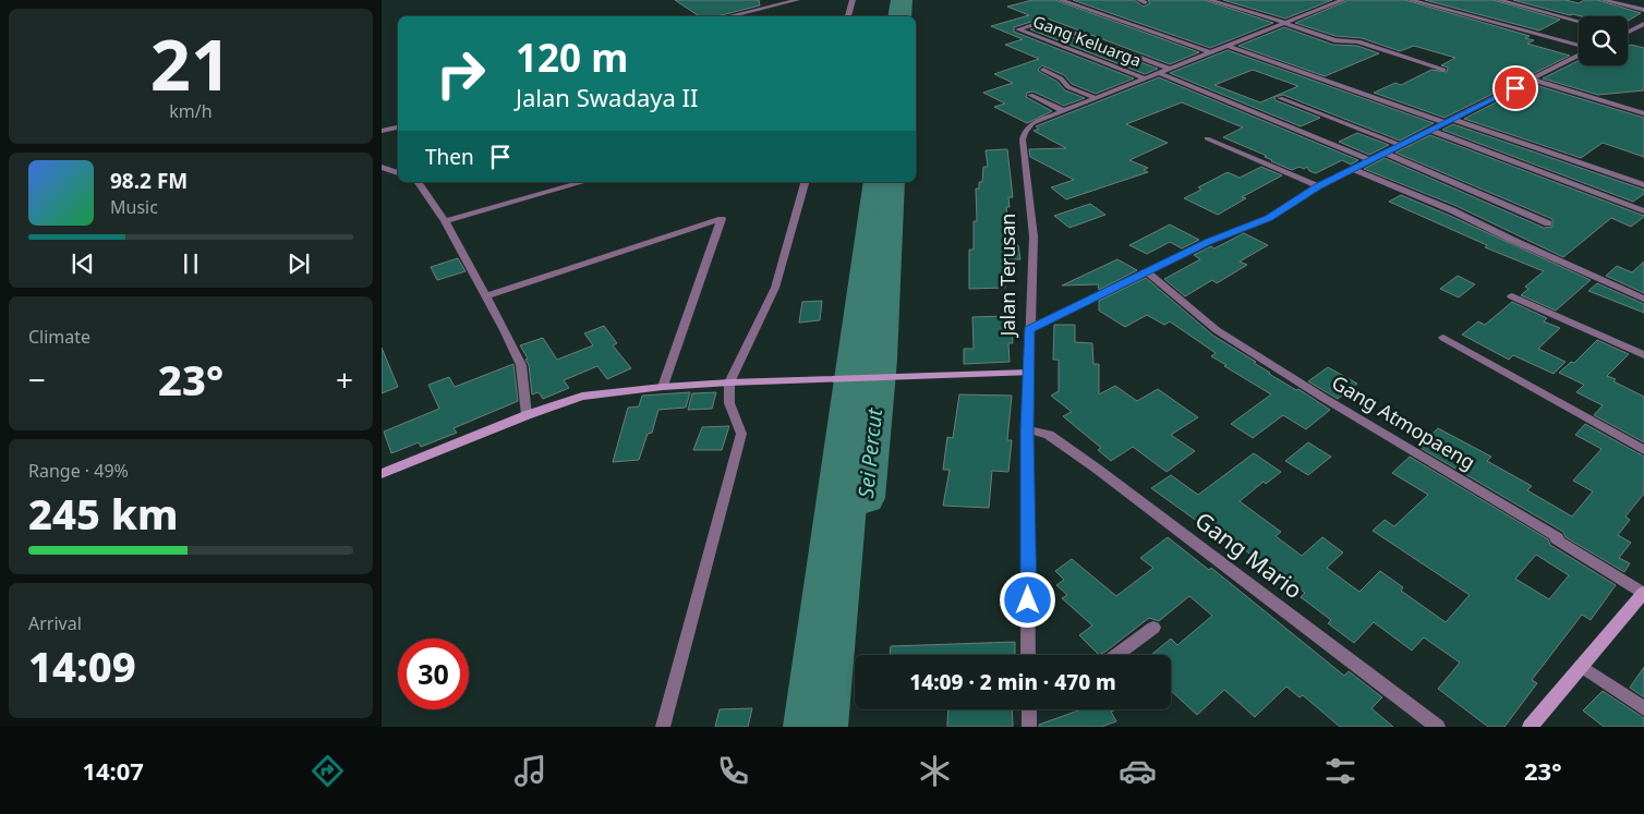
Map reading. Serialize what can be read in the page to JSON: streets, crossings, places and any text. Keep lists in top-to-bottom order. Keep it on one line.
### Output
{"streets":{"street":["Gang Keluarga","Jalan Terusan","Gang Atmopaeng","Gang Mario"]},"crossings":[["Gang Keluarga","Jalan Terusan"],["Jalan Terusan","Gang Mario"]],"water":["Sei Percut"],"page":{"tile":[["21","km/h"],"Climate",["Range · 49%","245 km"],["Arrival","14:09"]],"turn":["120 m","Jalan Swadaya II"],"then":"Then","song":["98.2 FM","Music"],"heat":["−","23°","+"],"limit":"30","trip":"14:09 · 2 min · 470 m","tabs":["14:07","23°"]}}
